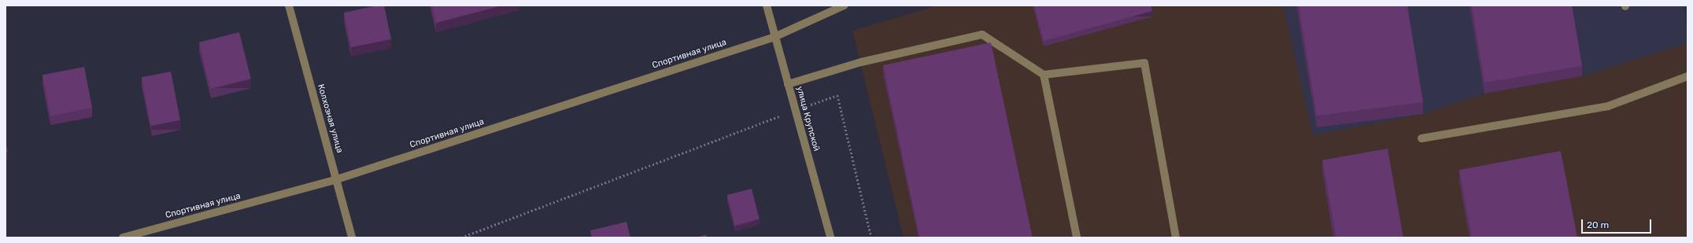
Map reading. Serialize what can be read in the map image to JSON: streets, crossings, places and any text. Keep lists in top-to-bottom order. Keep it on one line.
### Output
{"streets":{"street":["Спортивная улица","Колхозная улица","улица Крупской"]},"crossings":[["Спортивная улица","Колхозная улица"],["Спортивная улица","улица Крупской"]],"scale_bar":"20 m"}
